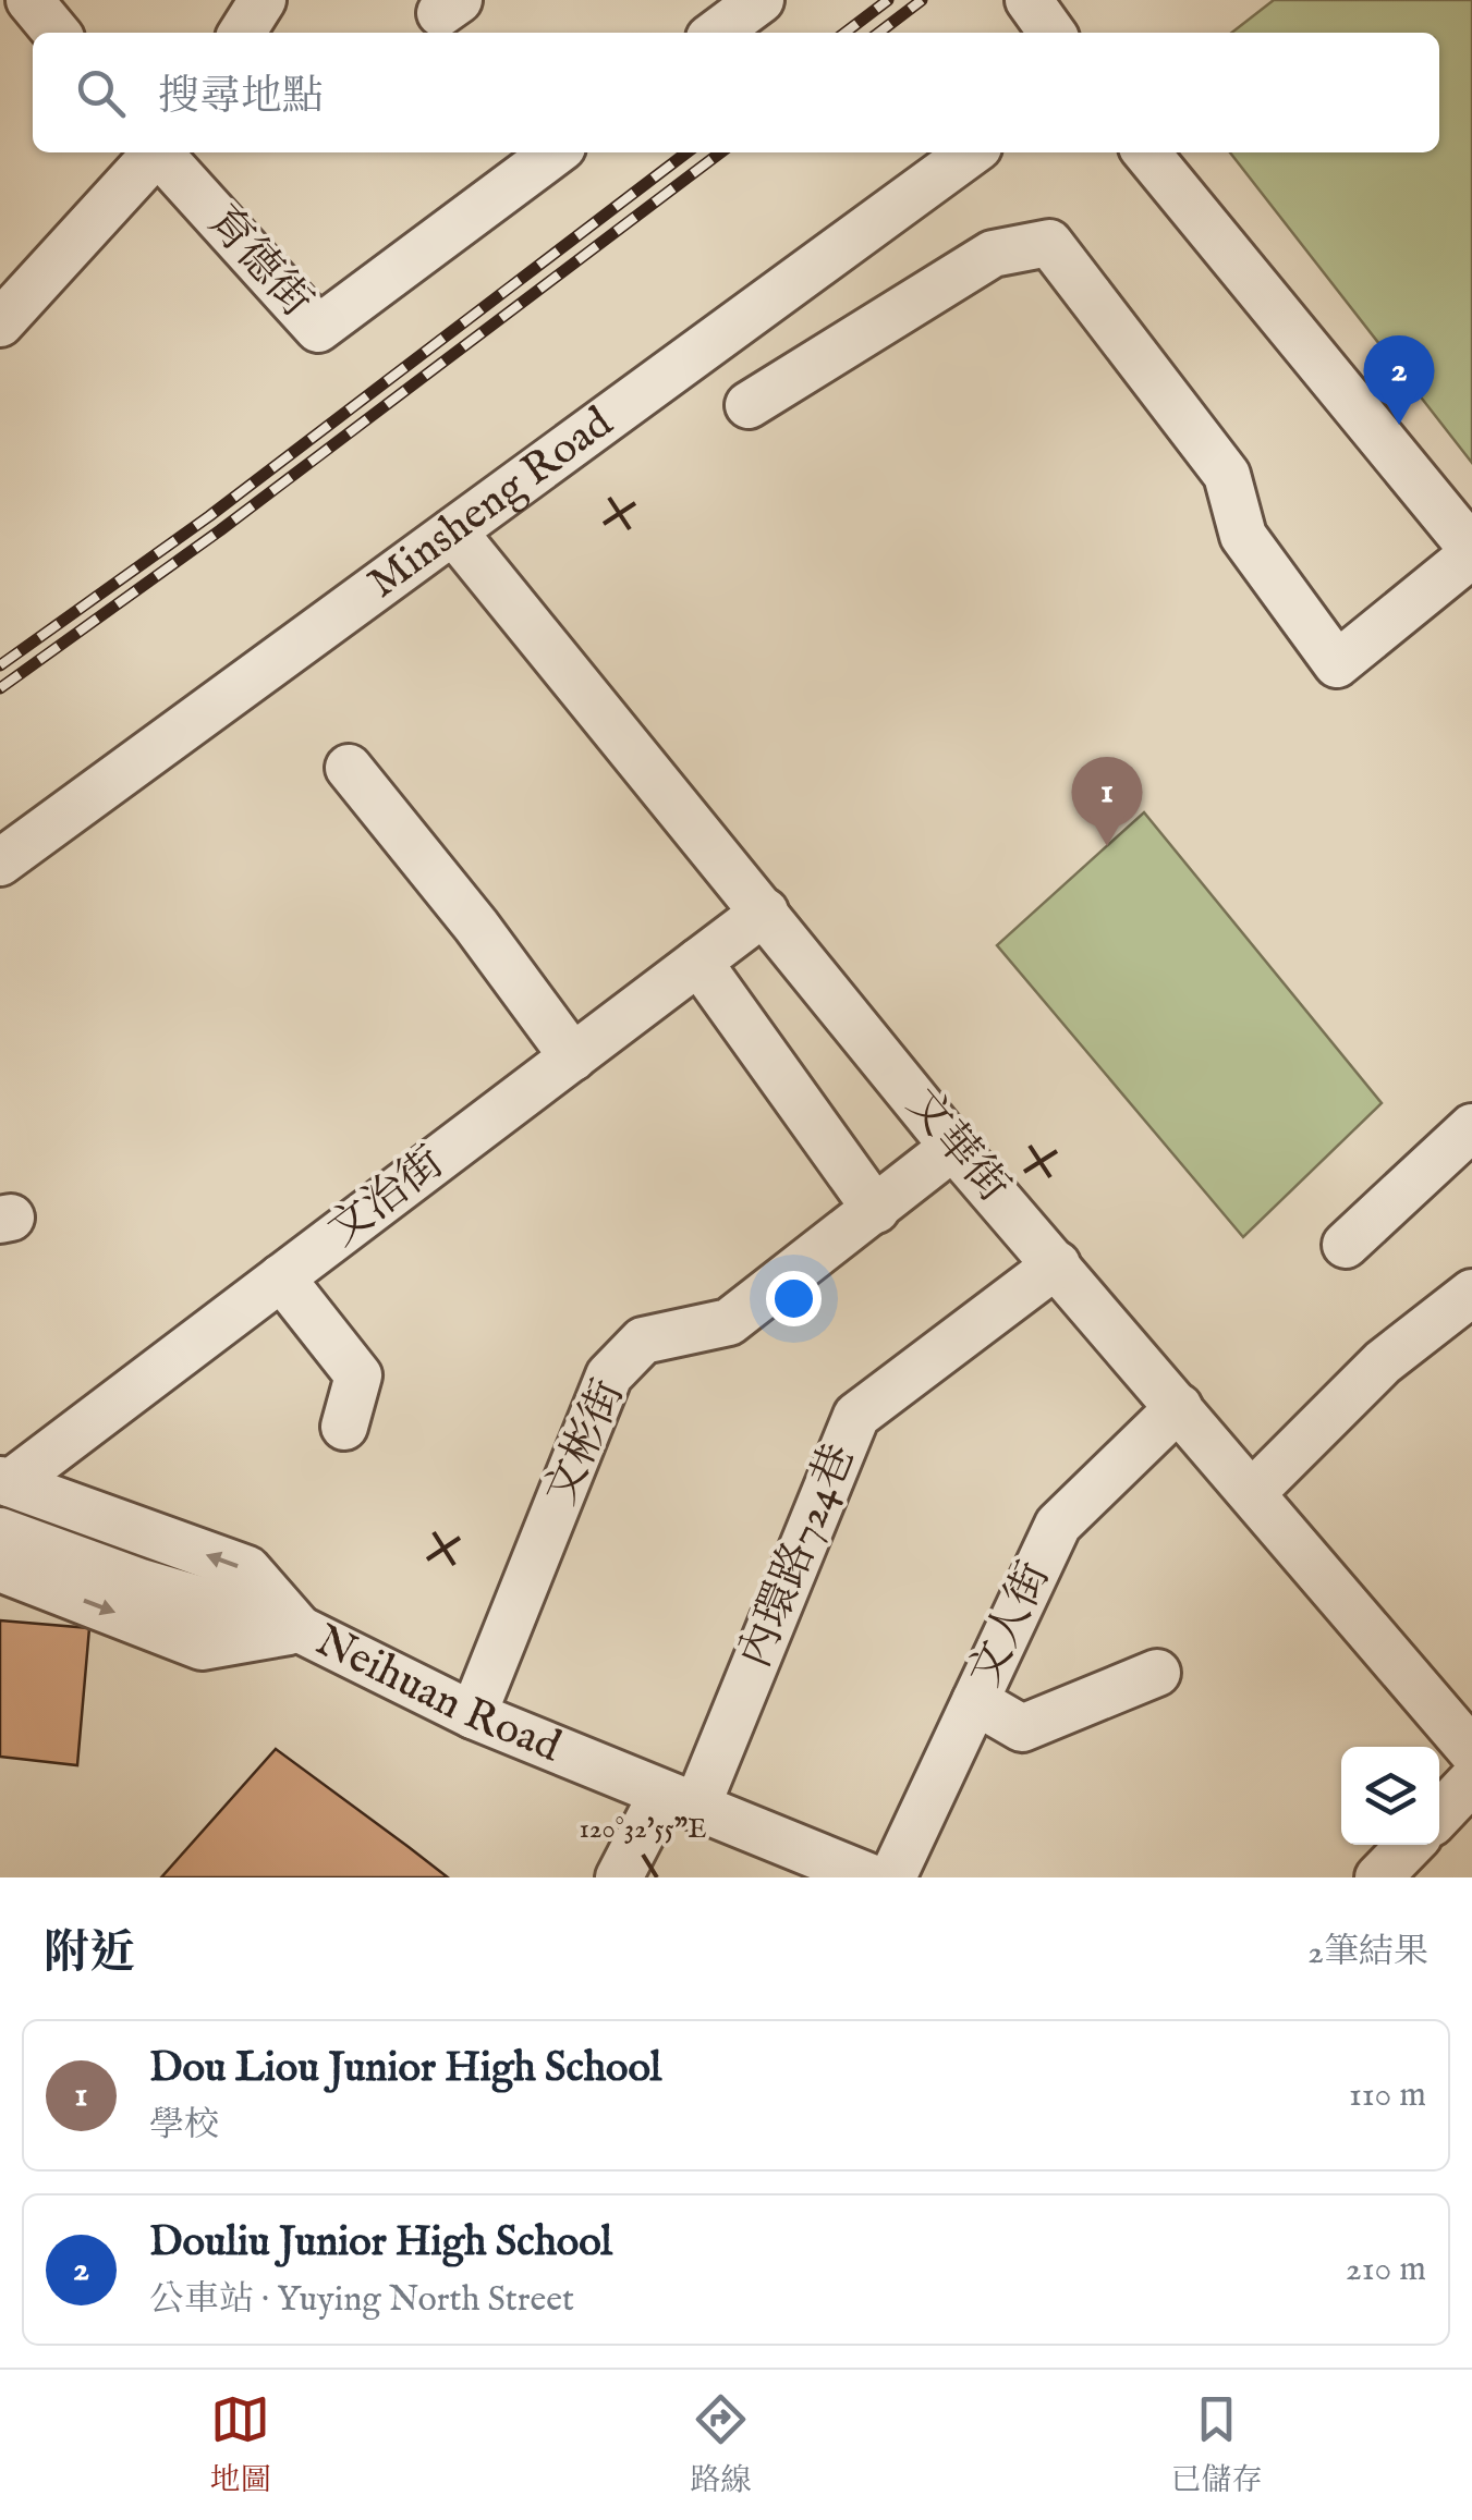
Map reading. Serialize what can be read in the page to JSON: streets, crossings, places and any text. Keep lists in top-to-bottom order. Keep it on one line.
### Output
{"streets":{"street":["育德街","Minsheng Road","文華街","文治街","文彬街","內環路724巷","文人街","Neihuan Road"]},"crossings":[["Minsheng Road","文華街"],["文華街","文治街"],["文華街","文彬街"],["文華街","內環路724巷"],["文華街","文人街"],["文彬街","Neihuan Road"],["內環路724巷","Neihuan Road"]],"page":{"search":"搜尋地點","pins":["2","1"],"heading":["附近","2筆結果"],"list":[{"mark":"1","name":"Dou Liou Junior High School","note":"學校","value":"110 m"},{"mark":"2","name":"Douliu Junior High School","note":"公車站 · Yuying North Street","value":"210 m"}],"nav":["地圖","路線","已儲存"]},"coordinates":["120°32'55\"E"]}
